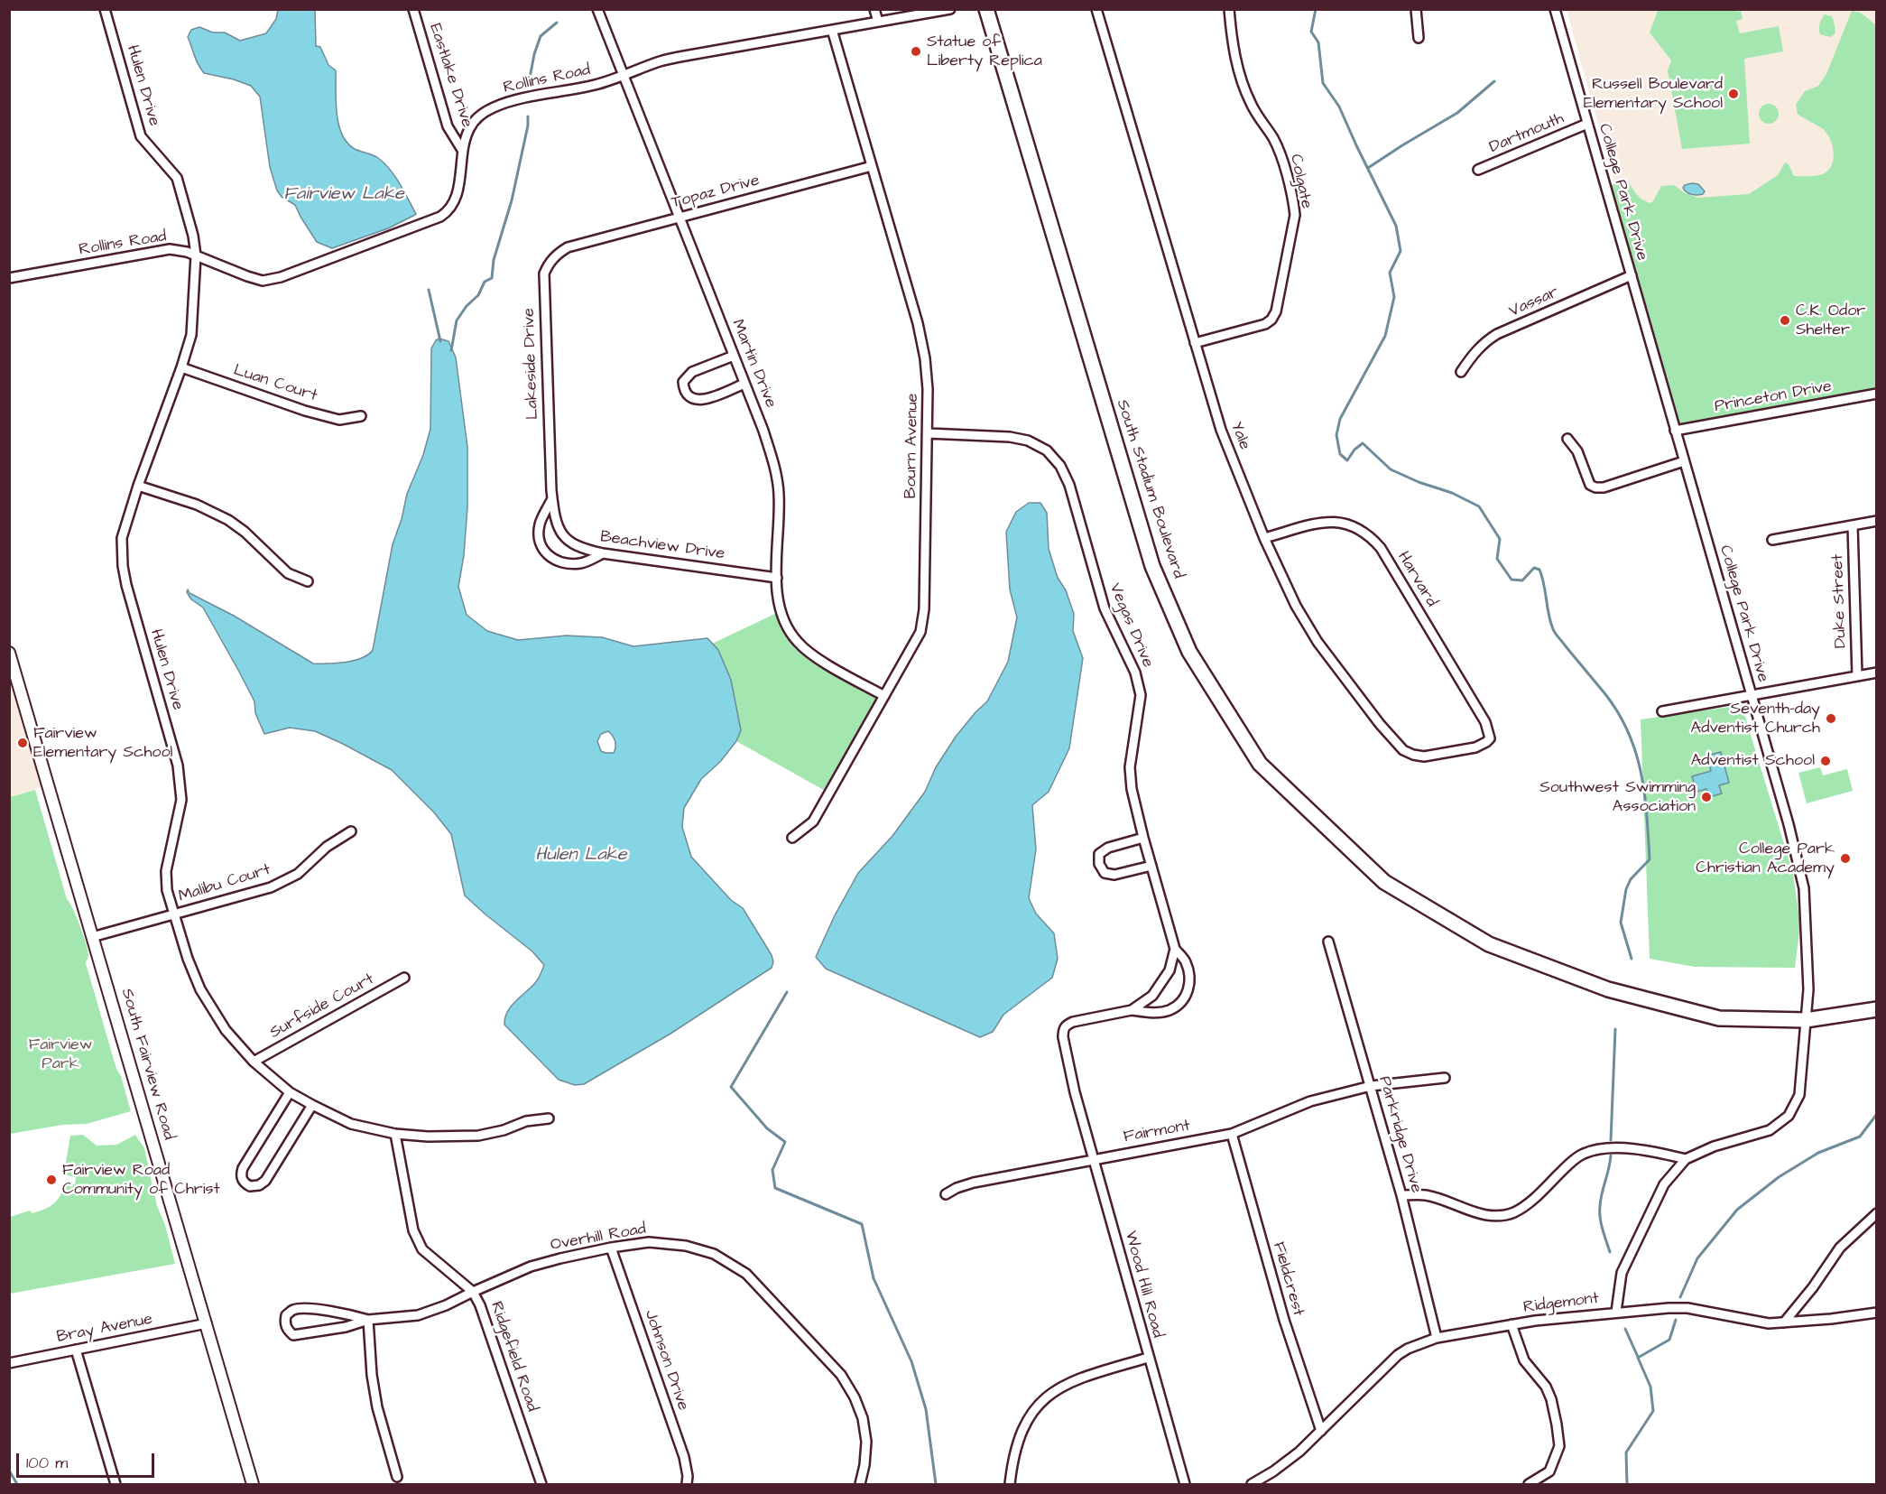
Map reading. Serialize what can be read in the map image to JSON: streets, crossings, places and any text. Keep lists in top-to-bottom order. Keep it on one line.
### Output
{"streets":{"main road":["South Stadium Boulevard"],"street":["Eastlake Drive","Rollins Road","Hulen Drive","Dartmouth","Colgate","Topaz Drive","College Park Drive","Vassar","Lakeside Drive","Martin Drive","Luan Court","Princeton Drive","Yale","Bourn Avenue","Beachview Drive","Harvard","Duke Street","Vegas Drive","Malibu Court","Surfside Court","South Fairview Road","Fairmont","Parkridge Drive","Overhill Road","Fieldcrest","Wood Hill Road","Ridgemont","Bray Avenue","Ridgefield Road","Johnson Drive"]},"crossings":[["Eastlake Drive","Rollins Road"],["Rollins Road","Hulen Drive"],["Rollins Road","Martin Drive"],["Rollins Road","Bourn Avenue"],["Hulen Drive","Luan Court"],["Hulen Drive","Malibu Court"],["Hulen Drive","Surfside Court"],["Hulen Drive","Ridgefield Road"],["Dartmouth","College Park Drive"],["Colgate","Yale"],["Topaz Drive","Lakeside Drive"],["Topaz Drive","Martin Drive"],["Topaz Drive","Bourn Avenue"],["College Park Drive","Vassar"],["College Park Drive","Princeton Drive"],["College Park Drive","South Stadium Boulevard"],["College Park Drive","Ridgemont"],["Lakeside Drive","Beachview Drive"],["Martin Drive","Bourn Avenue"],["Martin Drive","Beachview Drive"],["Yale","Harvard"],["Bourn Avenue","Vegas Drive"],["Vegas Drive","Wood Hill Road"],["Malibu Court","South Fairview Road"],["South Fairview Road","Bray Avenue"],["Fairmont","Parkridge Drive"],["Fairmont","Fieldcrest"],["Fairmont","Wood Hill Road"],["Parkridge Drive","Ridgemont"],["Overhill Road","Ridgefield Road"],["Overhill Road","Johnson Drive"],["Fieldcrest","Ridgemont"]],"water":["Fairview Lake","Hulen Lake"],"parks":["Fairview Park"],"places":["Statue of Liberty Replica","Russell Boulevard Elementary School","C.K. Odor Shelter","Seventh-day Adventist Church","Fairview Elementary School","Adventist School","Southwest Swimming Association","College Park Christian Academy","Fairview Road Community of Christ"],"scale_bar":"100 m"}
